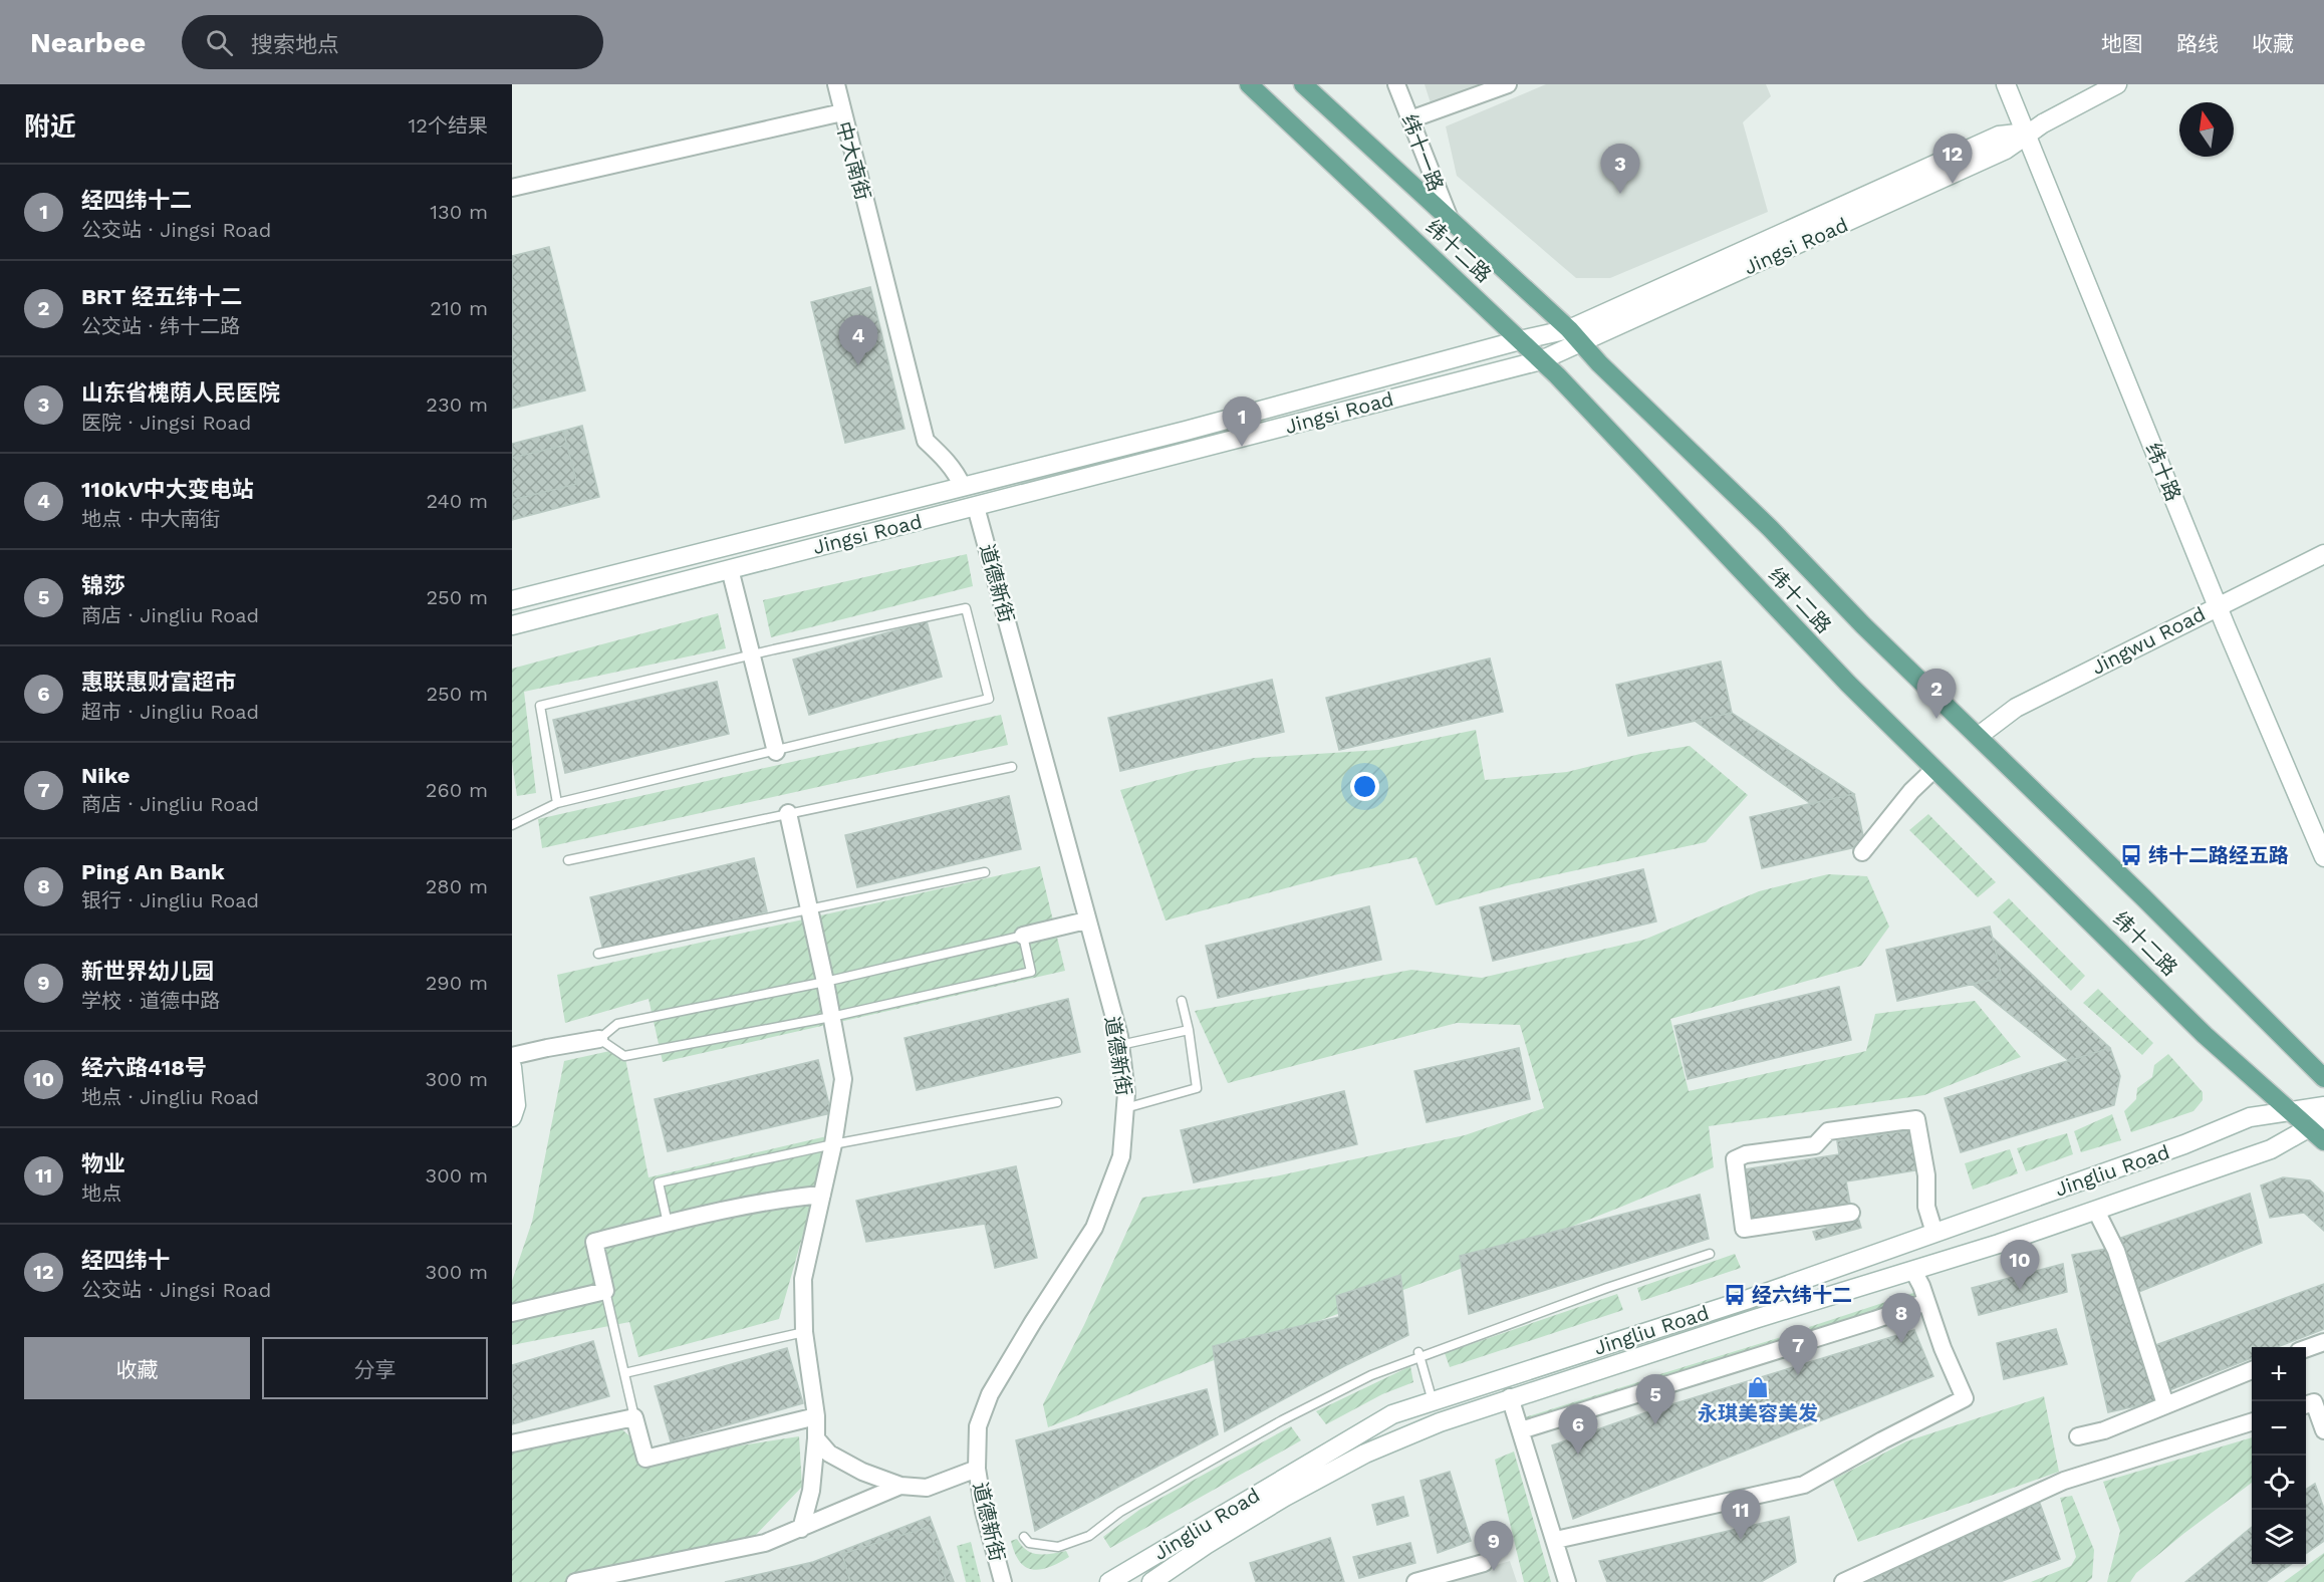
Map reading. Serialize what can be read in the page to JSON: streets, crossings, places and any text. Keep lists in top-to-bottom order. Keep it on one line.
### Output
{"streets":{"main road":["Jingsi Road","纬十二路","纬十路","Jingwu Road","Jingliu Road"],"street":["纬十一路","中大南街","道德新街"]},"crossings":[["纬十一路","纬十二路"],["中大南街","Jingsi Road"],["Jingsi Road","纬十二路"],["Jingsi Road","纬十路"],["Jingsi Road","道德新街"],["纬十二路","Jingwu Road"],["纬十二路","Jingliu Road"],["纬十路","Jingwu Road"]],"places":{"bus stop":["纬十二路经五路","经六纬十二"],"shop":["永琪美容美发"]},"north":"top","page":{"header":"Nearbee","search":"搜索地点","nav":["地图","路线","收藏"],"heading":["附近","12个结果"],"pins":["12","3","4","1","2","10","8","7","5","6","11","9"],"list":[{"mark":"1","name":"经四纬十二","note":"公交站 · Jingsi Road","value":"130 m"},{"mark":"2","name":"BRT 经五纬十二","note":"公交站 · 纬十二路","value":"210 m"},{"mark":"3","name":"山东省槐荫人民医院","note":"医院 · Jingsi Road","value":"230 m"},{"mark":"4","name":"110kV中大变电站","note":"地点 · 中大南街","value":"240 m"},{"mark":"5","name":"锦莎","note":"商店 · Jingliu Road","value":"250 m"},{"mark":"6","name":"惠联惠财富超市","note":"超市 · Jingliu Road","value":"250 m"},{"mark":"7","name":"Nike","note":"商店 · Jingliu Road","value":"260 m"},{"mark":"8","name":"Ping An Bank","note":"银行 · Jingliu Road","value":"280 m"},{"mark":"9","name":"新世界幼儿园","note":"学校 · 道德中路","value":"290 m"},{"mark":"10","name":"经六路418号","note":"地点 · Jingliu Road","value":"300 m"},{"mark":"11","name":"物业","note":"地点","value":"300 m"},{"mark":"12","name":"经四纬十","note":"公交站 · Jingsi Road","value":"300 m"}],"buttons":["收藏","分享"],"map_buttons":["+","−"]}}
